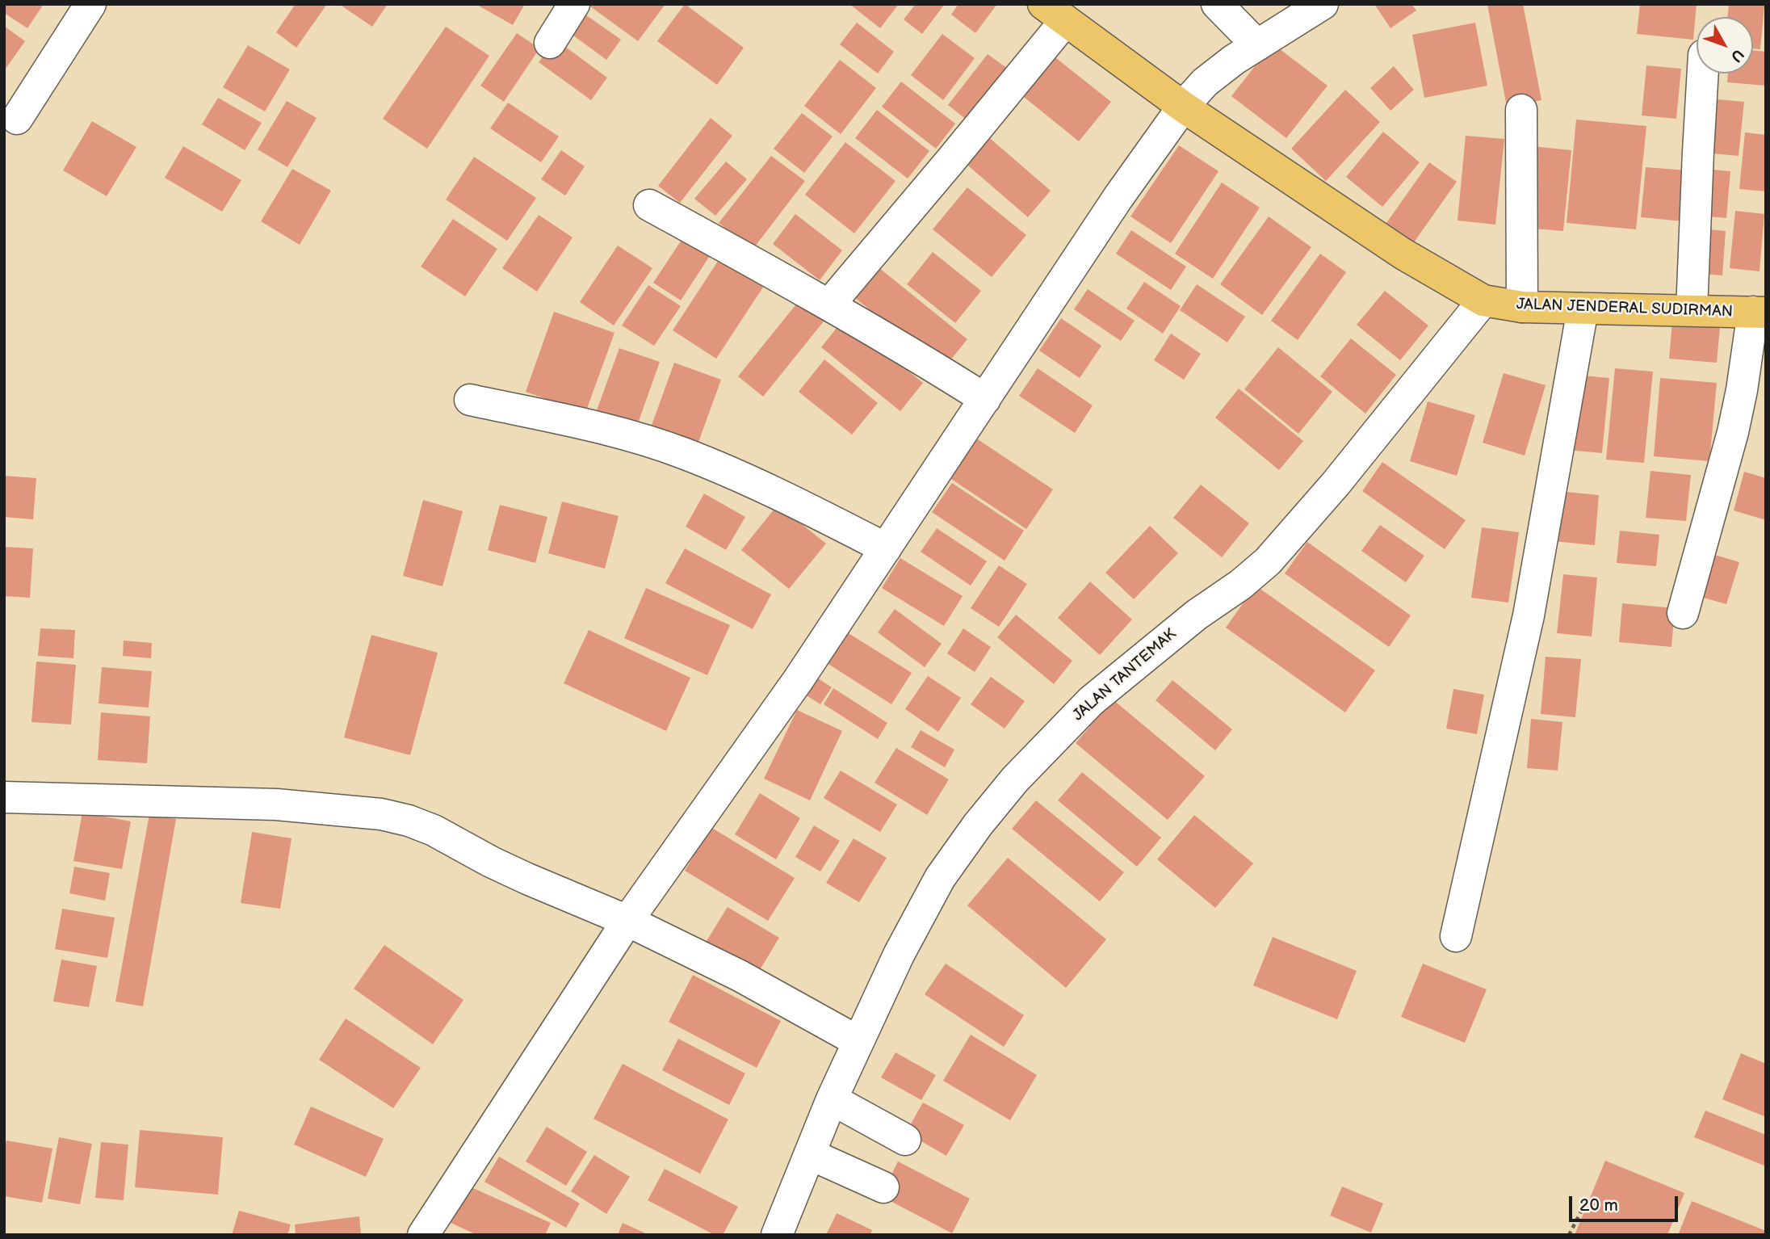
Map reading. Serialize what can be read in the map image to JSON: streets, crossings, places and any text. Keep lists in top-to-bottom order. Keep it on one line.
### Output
{"streets":{"main road":["JALAN JENDERAL SUDIRMAN"],"street":["JALAN TANTEMAK"]},"crossings":[["JALAN JENDERAL SUDIRMAN","JALAN TANTEMAK"]],"scale_bar":"20 m","north":"bottom right"}
